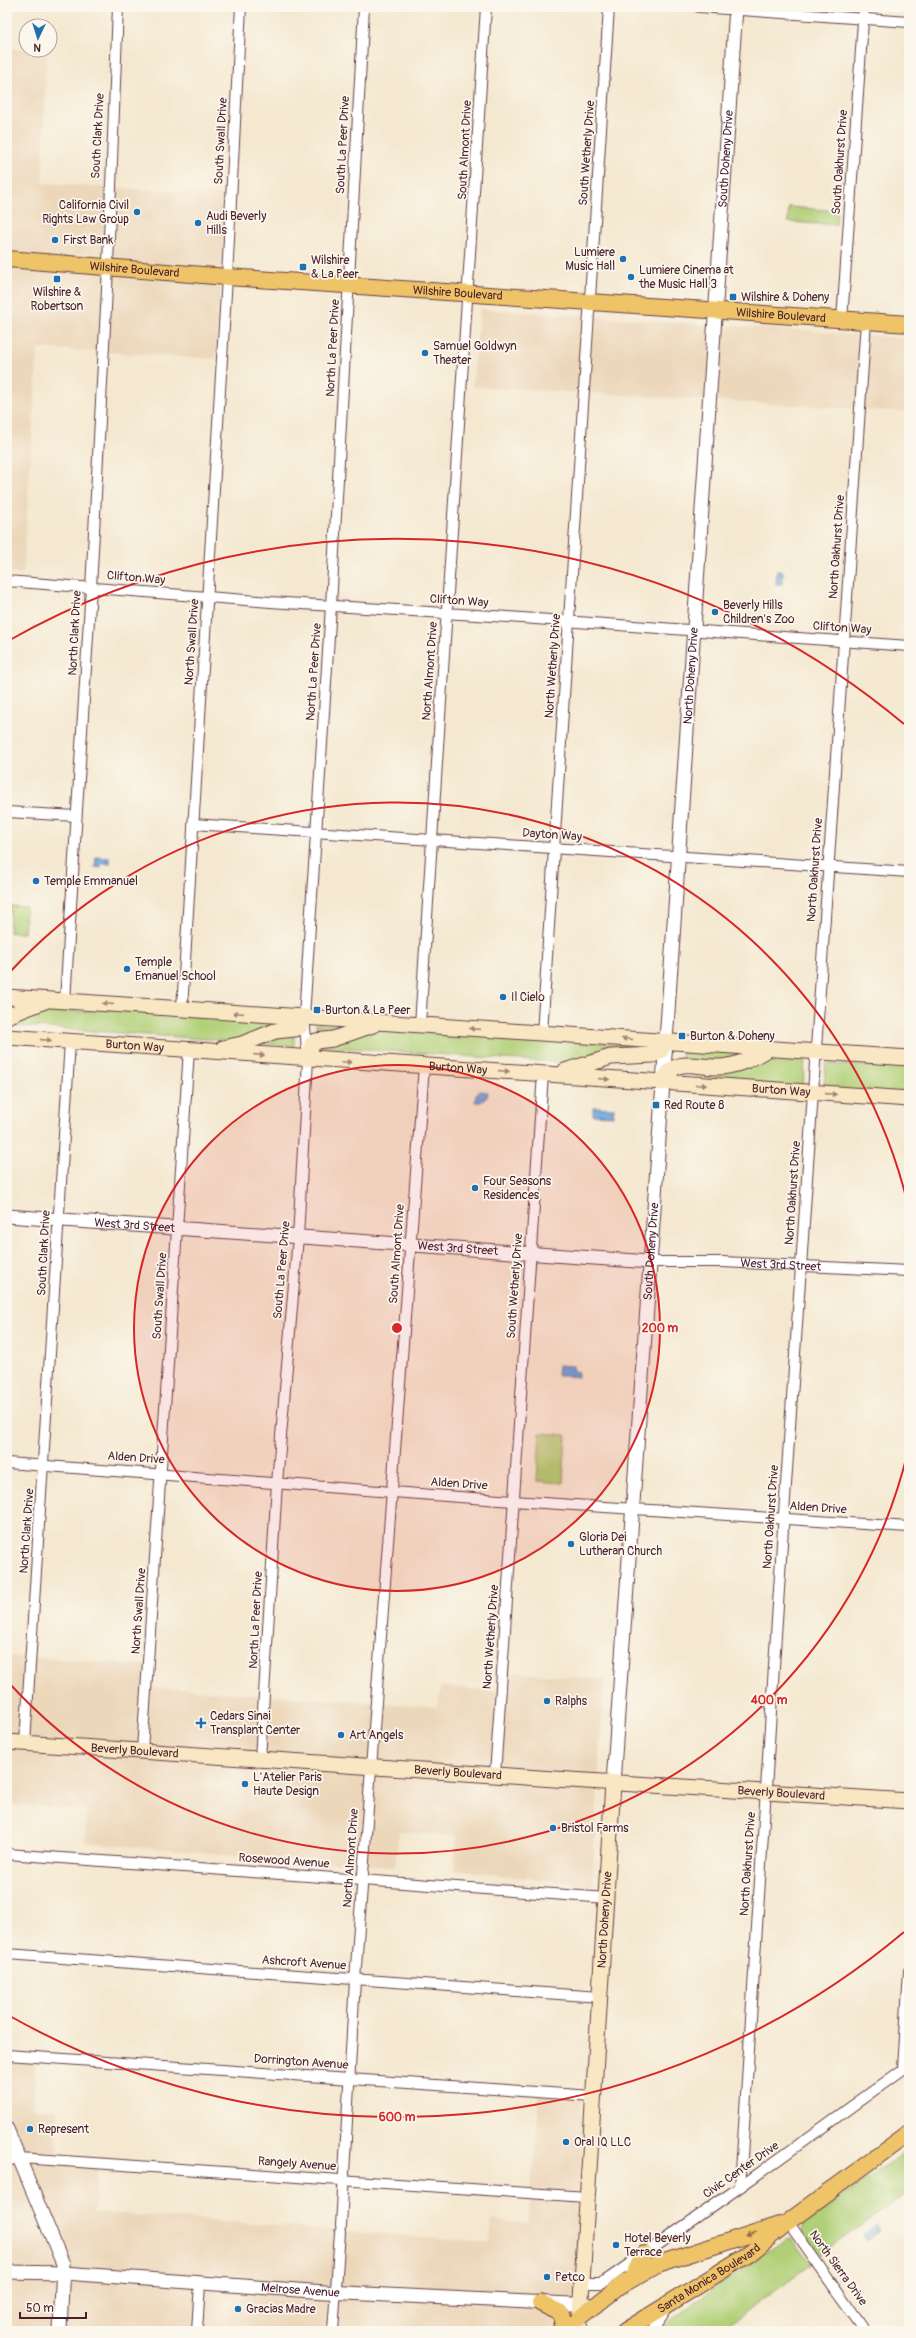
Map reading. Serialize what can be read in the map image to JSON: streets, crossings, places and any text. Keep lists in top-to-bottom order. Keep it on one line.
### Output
{"streets":{"main road":["Wilshire Boulevard","North Doheny Drive","Burton Way","Beverly Boulevard","Santa Monica Boulevard"],"street":["South Clark Drive","South Swall Drive","South La Peer Drive","South Almont Drive","South Wetherly Drive","South Doheny Drive","South Oakhurst Drive","North La Peer Drive","North Oakhurst Drive","Clifton Way","North Clark Drive","North Swall Drive","North Wetherly Drive","North Almont Drive","Dayton Way","West 3rd Street","Alden Drive","Rosewood Avenue","Ashcroft Avenue","Dorrington Avenue","Rangely Avenue","Civic Center Drive","North Sierra Drive","Melrose Avenue"]},"crossings":[["South Clark Drive","Wilshire Boulevard"],["South Clark Drive","North Clark Drive"],["South Clark Drive","Burton Way"],["South Clark Drive","West 3rd Street"],["South Clark Drive","Alden Drive"],["South Swall Drive","Wilshire Boulevard"],["South Swall Drive","North Swall Drive"],["South Swall Drive","Burton Way"],["South Swall Drive","West 3rd Street"],["South Swall Drive","Alden Drive"],["South La Peer Drive","Wilshire Boulevard"],["South La Peer Drive","North La Peer Drive"],["South La Peer Drive","Burton Way"],["South La Peer Drive","West 3rd Street"],["South La Peer Drive","Alden Drive"],["South Almont Drive","Wilshire Boulevard"],["South Almont Drive","North Almont Drive"],["South Almont Drive","Burton Way"],["South Almont Drive","West 3rd Street"],["South Almont Drive","Alden Drive"],["South Wetherly Drive","Wilshire Boulevard"],["South Wetherly Drive","North Wetherly Drive"],["South Wetherly Drive","Burton Way"],["South Wetherly Drive","West 3rd Street"],["South Wetherly Drive","Alden Drive"],["South Doheny Drive","Wilshire Boulevard"],["South Doheny Drive","North Doheny Drive"],["South Doheny Drive","Burton Way"],["South Doheny Drive","West 3rd Street"],["South Doheny Drive","Alden Drive"],["South Oakhurst Drive","Wilshire Boulevard"],["Wilshire Boulevard","North La Peer Drive"],["Wilshire Boulevard","North Oakhurst Drive"],["Wilshire Boulevard","North Clark Drive"],["Wilshire Boulevard","North Swall Drive"],["Wilshire Boulevard","North Wetherly Drive"],["Wilshire Boulevard","North Almont Drive"],["Wilshire Boulevard","North Doheny Drive"],["North La Peer Drive","Clifton Way"],["North La Peer Drive","Dayton Way"],["North La Peer Drive","Burton Way"],["North La Peer Drive","Alden Drive"],["North La Peer Drive","Beverly Boulevard"],["North Oakhurst Drive","Clifton Way"],["North Oakhurst Drive","Dayton Way"],["North Oakhurst Drive","Burton Way"],["North Oakhurst Drive","West 3rd Street"],["North Oakhurst Drive","Alden Drive"],["North Oakhurst Drive","Beverly Boulevard"],["North Oakhurst Drive","Civic Center Drive"],["Clifton Way","North Clark Drive"],["Clifton Way","North Swall Drive"],["Clifton Way","North Wetherly Drive"],["Clifton Way","North Almont Drive"],["Clifton Way","North Doheny Drive"],["North Clark Drive","Alden Drive"],["North Clark Drive","Beverly Boulevard"],["North Swall Drive","Dayton Way"],["North Swall Drive","Alden Drive"],["North Swall Drive","Beverly Boulevard"],["North Wetherly Drive","Dayton Way"],["North Wetherly Drive","Alden Drive"],["North Wetherly Drive","Beverly Boulevard"],["North Almont Drive","Dayton Way"],["North Almont Drive","Alden Drive"],["North Almont Drive","Beverly Boulevard"],["North Almont Drive","Rosewood Avenue"],["North Almont Drive","Ashcroft Avenue"],["North Almont Drive","Dorrington Avenue"],["North Almont Drive","Rangely Avenue"],["North Almont Drive","Melrose Avenue"],["North Doheny Drive","Dayton Way"],["North Doheny Drive","Alden Drive"],["North Doheny Drive","Beverly Boulevard"],["North Doheny Drive","Rosewood Avenue"],["North Doheny Drive","Ashcroft Avenue"],["North Doheny Drive","Dorrington Avenue"],["North Doheny Drive","Rangely Avenue"],["North Doheny Drive","Civic Center Drive"],["North Doheny Drive","Santa Monica Boulevard"],["North Doheny Drive","Melrose Avenue"],["North Sierra Drive","Santa Monica Boulevard"],["Santa Monica Boulevard","Melrose Avenue"]],"places":{"other":["California Civil Rights Law Group","Audi Beverly Hills","First Bank","Lumiere Music Hall","Lumiere Cinema at the Music Hall 3","Samuel Goldwyn Theater","Beverly Hills Children's Zoo","Temple Emmanuel","Temple Emanuel School","Il Cielo","Four Seasons Residences","Gloria Dei Lutheran Church","Ralphs","Art Angels","L'Atelier Paris Haute Design","Bristol Farms","Represent","Oral IQ LLC","Hotel Beverly Terrace","Petco","Gracias Madre"],"transit":["Wilshire & La Peer","Wilshire & Robertson","Wilshire & Doheny","Burton & La Peer","Burton & Doheny","Red Route 8"],"health":["Cedars Sinai Transplant Center"]},"scale_bar":"50 m","north":"bottom","rings":["200 m","400 m","600 m"]}
